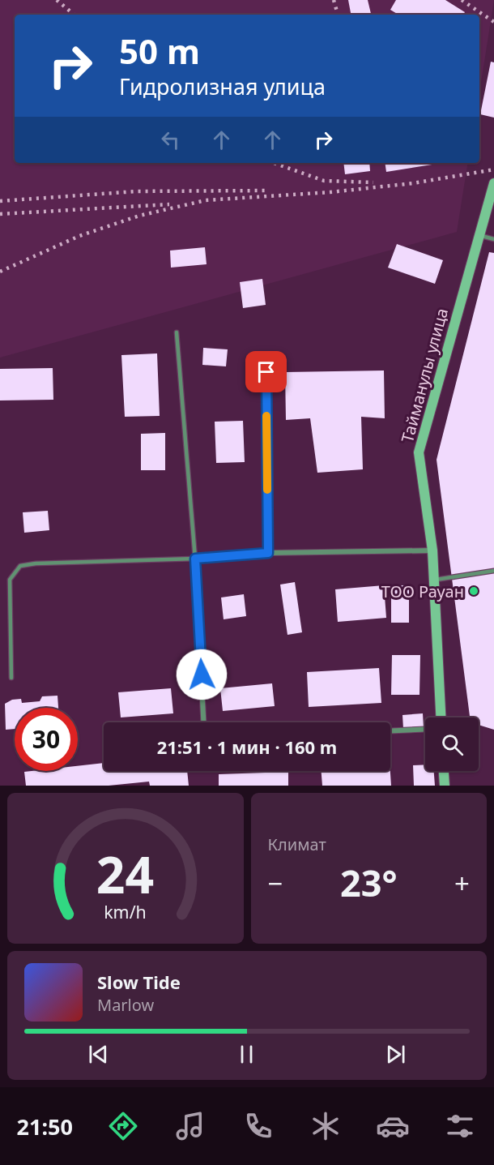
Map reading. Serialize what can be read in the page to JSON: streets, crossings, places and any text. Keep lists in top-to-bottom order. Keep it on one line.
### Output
{"streets":{"street":["Тайманулы улица"]},"places":["ТОО Рауан"],"page":{"turn":["50 m","Гидролизная улица"],"limit":"30","trip":"21:51 · 1 мин · 160 m","tile":"Климат","heat":["−","23°","+"],"song":["Slow Tide","Marlow"],"tabs":"21:50","gauge":["24","km/h"]}}
